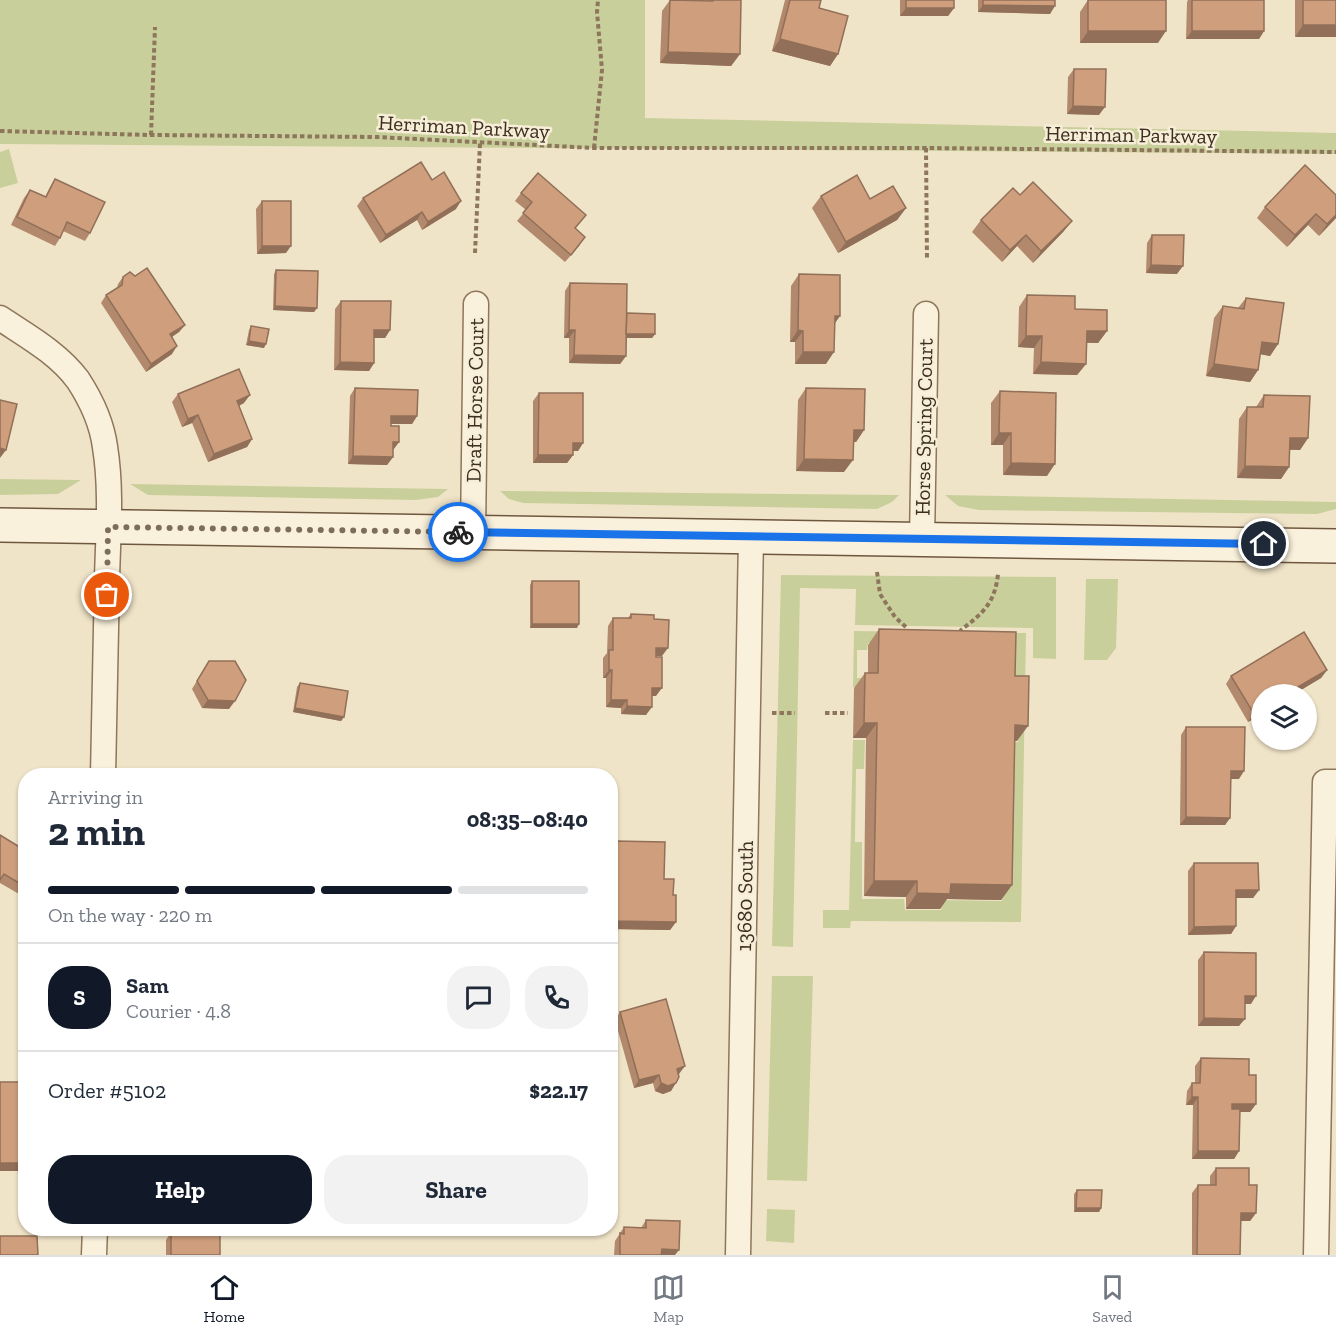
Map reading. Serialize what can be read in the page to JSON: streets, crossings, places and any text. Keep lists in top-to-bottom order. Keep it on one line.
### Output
{"streets":{"street":["Draft Horse Court","Horse Spring Court","13680 South"],"path":["Herriman Parkway"]},"page":{"heading":["2 min","Arriving in","08:35–08:40"],"panel":["Sam","Courier · 4.8","Order #5102","$22.17"],"bar":"On the way · 220 m","round":"S","buttons":["Help","Share"],"tabs":["Home","Map","Saved"]}}
